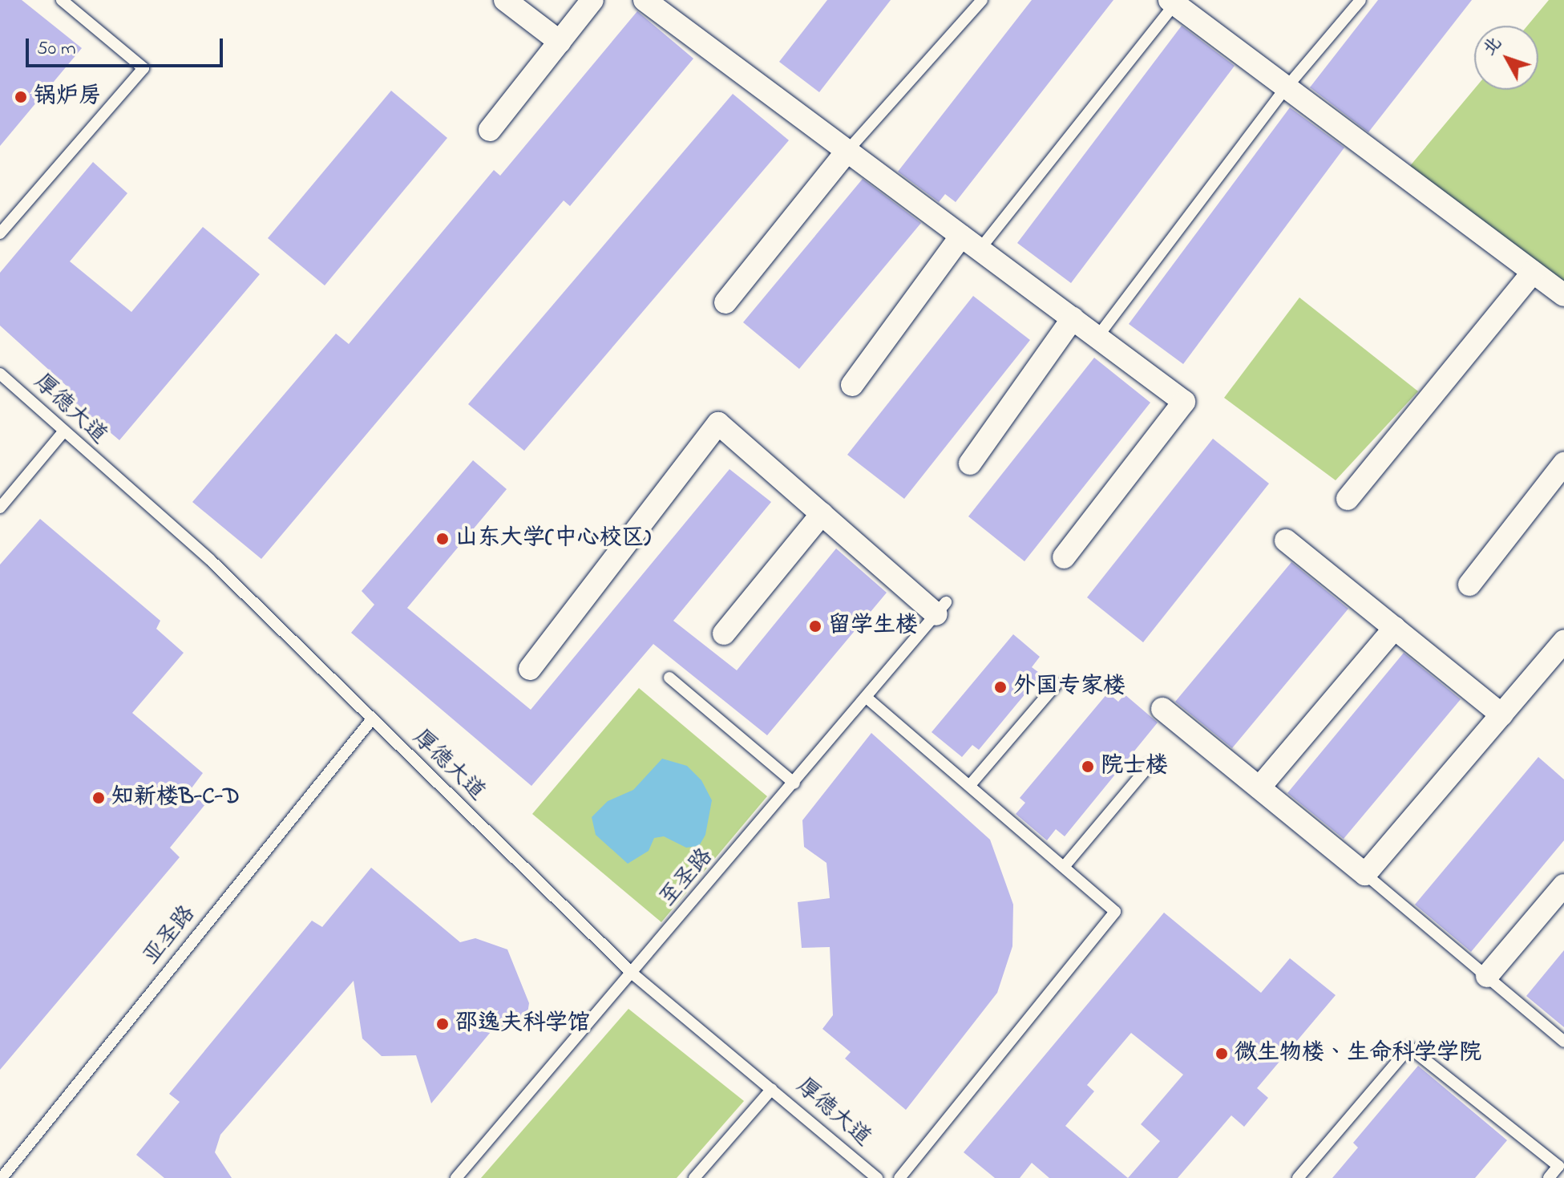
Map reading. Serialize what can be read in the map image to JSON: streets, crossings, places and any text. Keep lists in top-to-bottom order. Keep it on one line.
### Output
{"streets":{"lane":["厚德大道","至圣路","亚圣路"]},"crossings":[["厚德大道","至圣路"],["厚德大道","亚圣路"]],"places":["锅炉房","山东大学(中心校区)","留学生楼","外国专家楼","院士楼","知新楼B-C-D","邵逸夫科学馆","微生物楼、生命科学学院"],"scale_bar":"50 m","north":"top left"}
